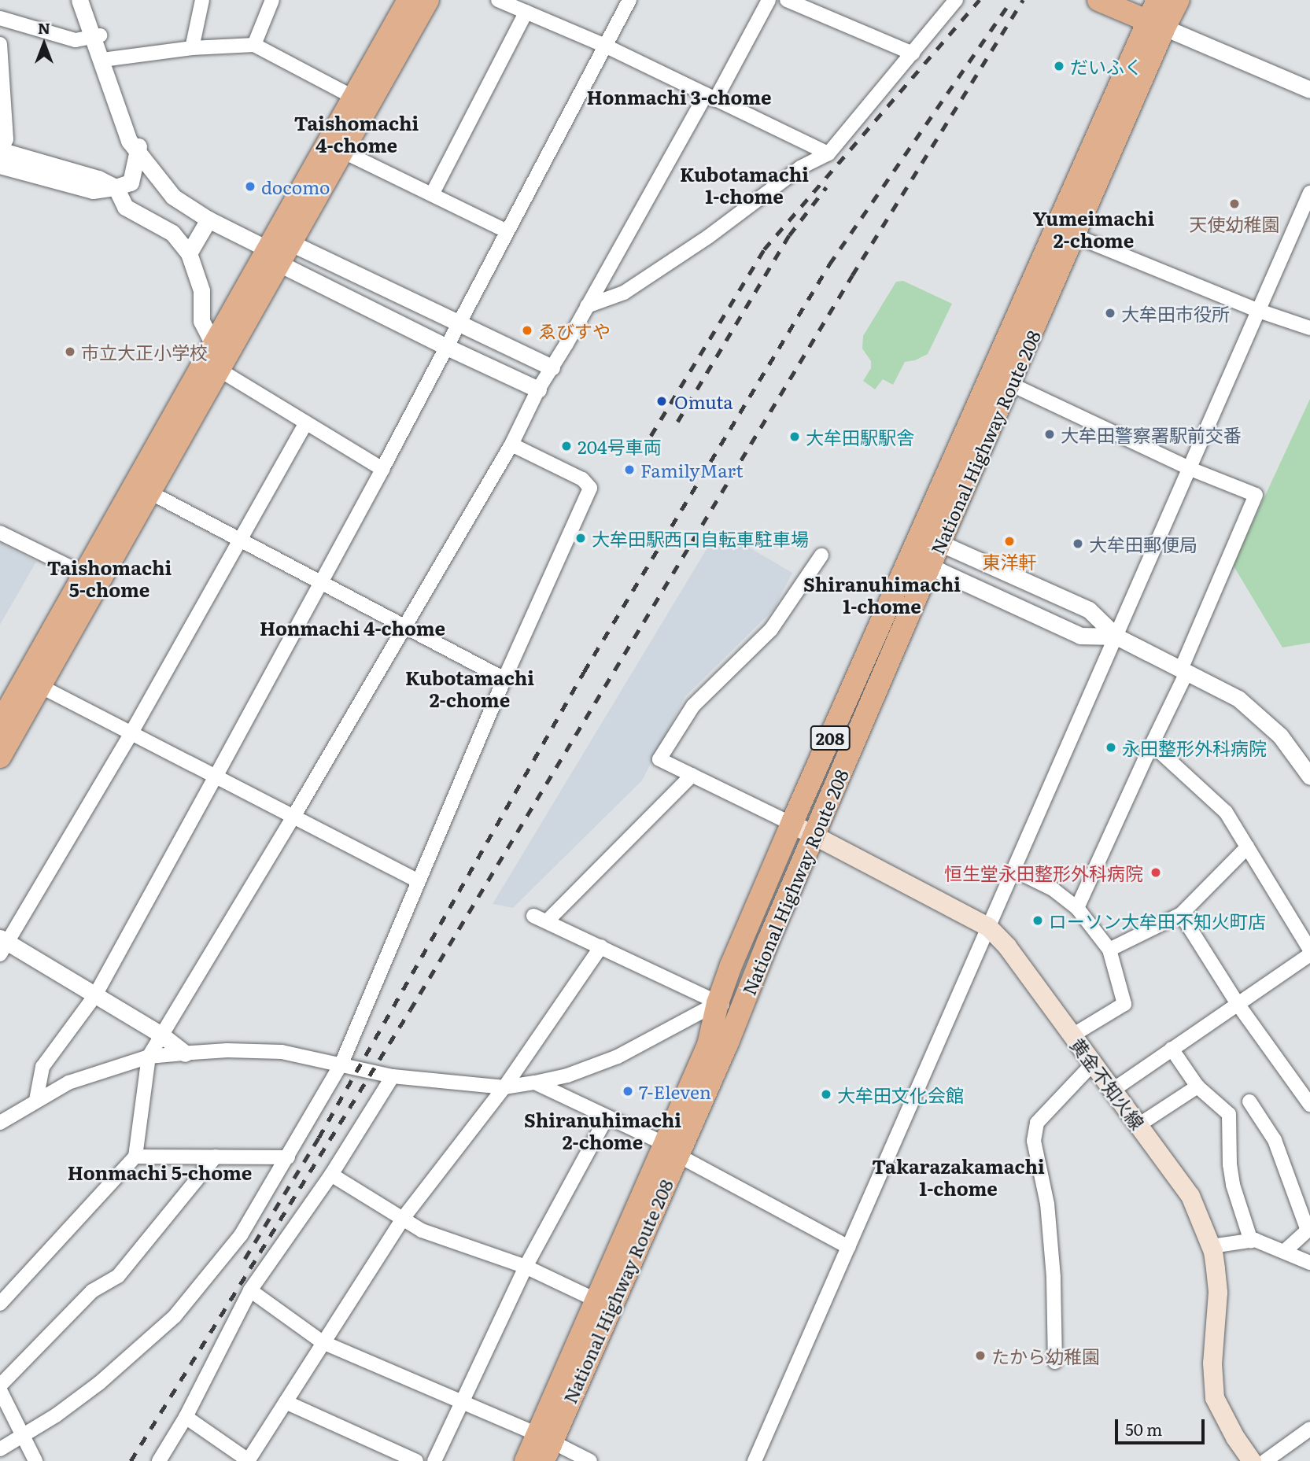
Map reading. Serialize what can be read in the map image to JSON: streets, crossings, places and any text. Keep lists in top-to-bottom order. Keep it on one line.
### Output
{"streets":{"highway":["National Highway Route 208","208"],"main road":["黄金不知火線"]},"crossings":[["National Highway Route 208","黄金不知火線"]],"districts":["Honmachi 3-chome","Taishomachi 4-chome","Kubotamachi 1-chome","Yumeimachi 2-chome","Taishomachi 5-chome","Shiranuhimachi 1-chome","Honmachi 4-chome","Kubotamachi 2-chome","Shiranuhimachi 2-chome","Takarazakamachi 1-chome","Honmachi 5-chome"],"places":["だいふく","docomo","天使幼稚園","大牟田市役所","ゑびすや","市立大正小学校","Omuta","大牟田警察署駅前交番","大牟田駅駅舎","204号車両","FamilyMart","大牟田駅西口自転車駐車場","東洋軒","大牟田郵便局","永田整形外科病院","恒生堂永田整形外科病院","ローソン大牟田不知火町店","7-Eleven","大牟田文化会館","たから幼稚園"],"scale_bar":"50 m","north":"top"}
